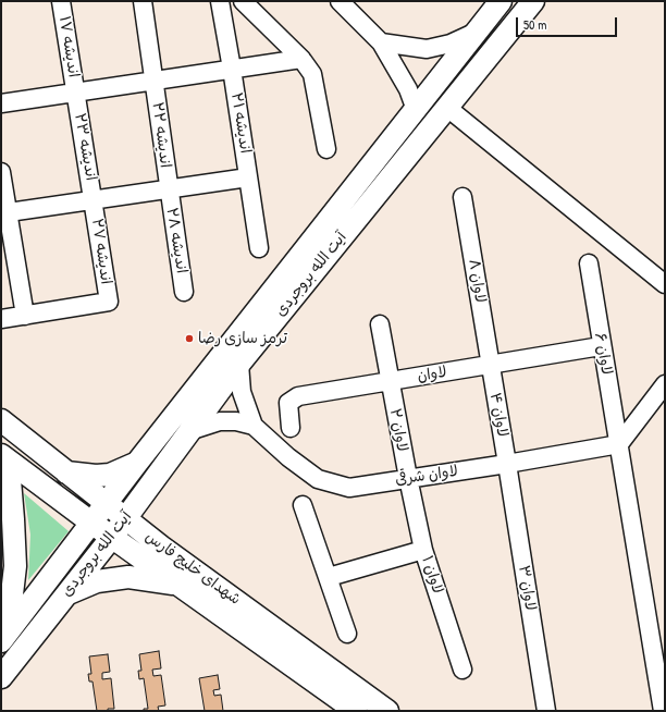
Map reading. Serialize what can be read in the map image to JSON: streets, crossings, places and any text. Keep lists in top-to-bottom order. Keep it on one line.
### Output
{"streets":{"main road":["آیت الله بروجردی","شهدای خلیج فارس"],"street":["اندیشه ۱۷","اندیشه ۲۱","اندیشه ۲۲","اندیشه ۲۳","اندیشه ۲۸","اندیشه ۲۷","لاوان ۸","لاوان ۶","لاوان","لاوان ۴","لاوان ۲","لاوان شرقی","لاوان ۱","لاوان ۳"]},"crossings":[["اندیشه ۱۷","اندیشه ۲۳"],["اندیشه ۲۲","اندیشه ۲۸"],["اندیشه ۲۳","اندیشه ۲۷"],["آیت الله بروجردی","شهدای خلیج فارس"],["لاوان ۸","لاوان"],["لاوان ۸","لاوان ۴"],["لاوان ۶","لاوان"],["لاوان ۶","لاوان شرقی"],["لاوان","لاوان ۴"],["لاوان","لاوان ۲"],["لاوان ۴","لاوان شرقی"],["لاوان ۴","لاوان ۳"],["لاوان ۲","لاوان شرقی"],["لاوان ۲","لاوان ۱"],["لاوان شرقی","لاوان ۱"],["لاوان شرقی","لاوان ۳"]],"places":["ترمز سازی رضا"],"scale_bar":"50 m"}
